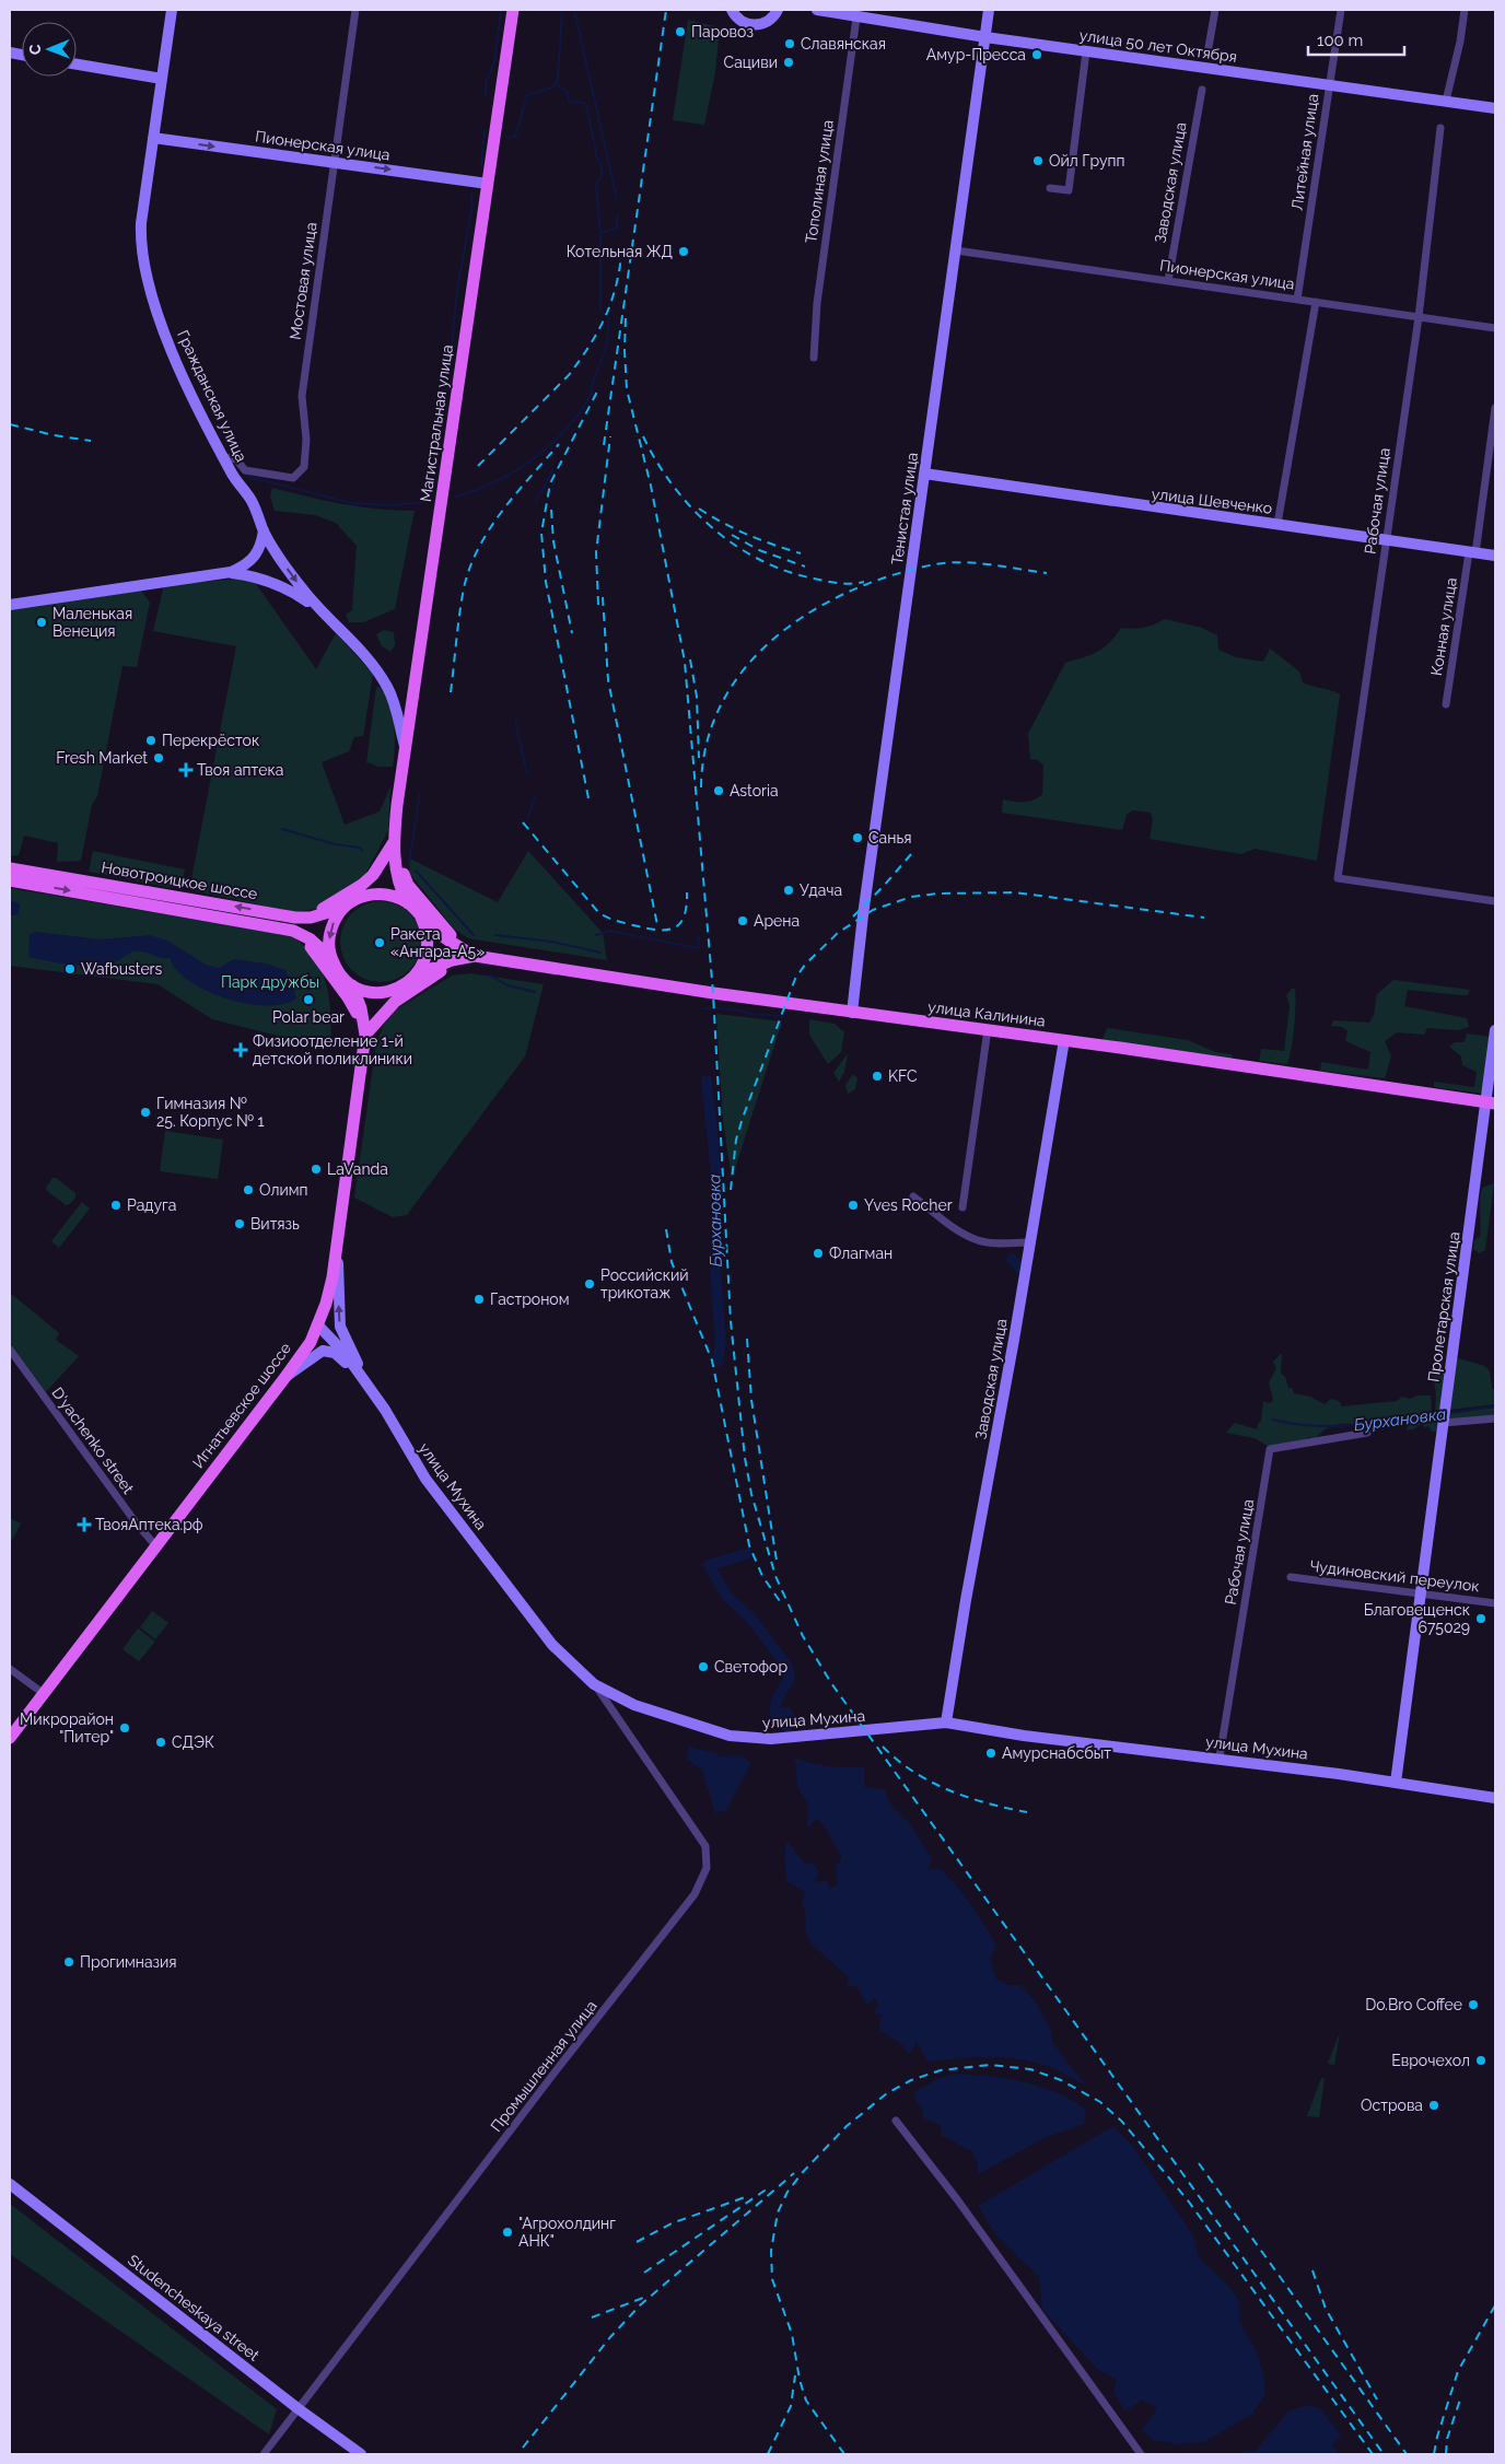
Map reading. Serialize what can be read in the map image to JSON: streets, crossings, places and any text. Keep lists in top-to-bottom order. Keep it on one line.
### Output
{"streets":{"main road":["Магистральная улица","Новотроицкое шоссе","улица Калинина","Игнатьевское шоссе"],"street":["улица 50 лет Октября","Пионерская улица","Литейная улица","Тополиная улица","Заводская улица","Мостовая улица","Гражданская улица","улица Шевченко","Рабочая улица","Тенистая улица","Конная улица","Пролетарская улица","D'yachenko street","улица Мухина","Чудиновский переулок","Промышленная улица","Studencheskaya street"]},"crossings":[["улица 50 лет Октября","Литейная улица"],["улица 50 лет Октября","Тополиная улица"],["улица 50 лет Октября","Тенистая улица"],["Пионерская улица","Литейная улица"],["Пионерская улица","Заводская улица"],["Пионерская улица","Мостовая улица"],["Пионерская улица","Гражданская улица"],["Пионерская улица","Магистральная улица"],["Пионерская улица","Рабочая улица"],["Пионерская улица","Тенистая улица"],["Заводская улица","улица Калинина"],["Заводская улица","улица Мухина"],["Мостовая улица","Гражданская улица"],["Гражданская улица","Магистральная улица"],["улица Шевченко","Рабочая улица"],["улица Шевченко","Тенистая улица"],["улица Шевченко","Конная улица"],["Рабочая улица","улица Мухина"],["Тенистая улица","улица Калинина"],["улица Калинина","Пролетарская улица"],["Пролетарская улица","улица Мухина"],["Пролетарская улица","Чудиновский переулок"],["Игнатьевское шоссе","D'yachenko street"],["Игнатьевское шоссе","улица Мухина"],["улица Мухина","Промышленная улица"],["Промышленная улица","Studencheskaya street"]],"one_way":["Пионерская улица"],"water":["Бурхановка"],"parks":["Парк дружбы"],"places":{"other":["Паровоз","Славянская","Амур-Пресса","Сациви","Ойл Групп","Котельная ЖД","Маленькая Венеция","Перекрёсток","Fresh Market","Astoria","Санья","Удача","Арена","Ракета «Ангара-А5»","Wafbusters","Polar bear","KFC","Гимназия № 25. Корпус № 1","LaVanda","Олимп","Радуга","Yves Rocher","Витязь","Флагман","Российский трикотаж","Гастроном","Благовещенск 675029","Светофор","Микрорайон \"Питер\"","СДЭК","Амурснабсбыт","Прогимназия","Do.Bro Coffee","Еврочехол","Острова","\"Агрохолдинг АНК\""],"health":["Твоя аптека","Физиоотделение 1-й детской поликлиники","ТвояАптека.рф"]},"scale_bar":"100 m","north":"left"}
